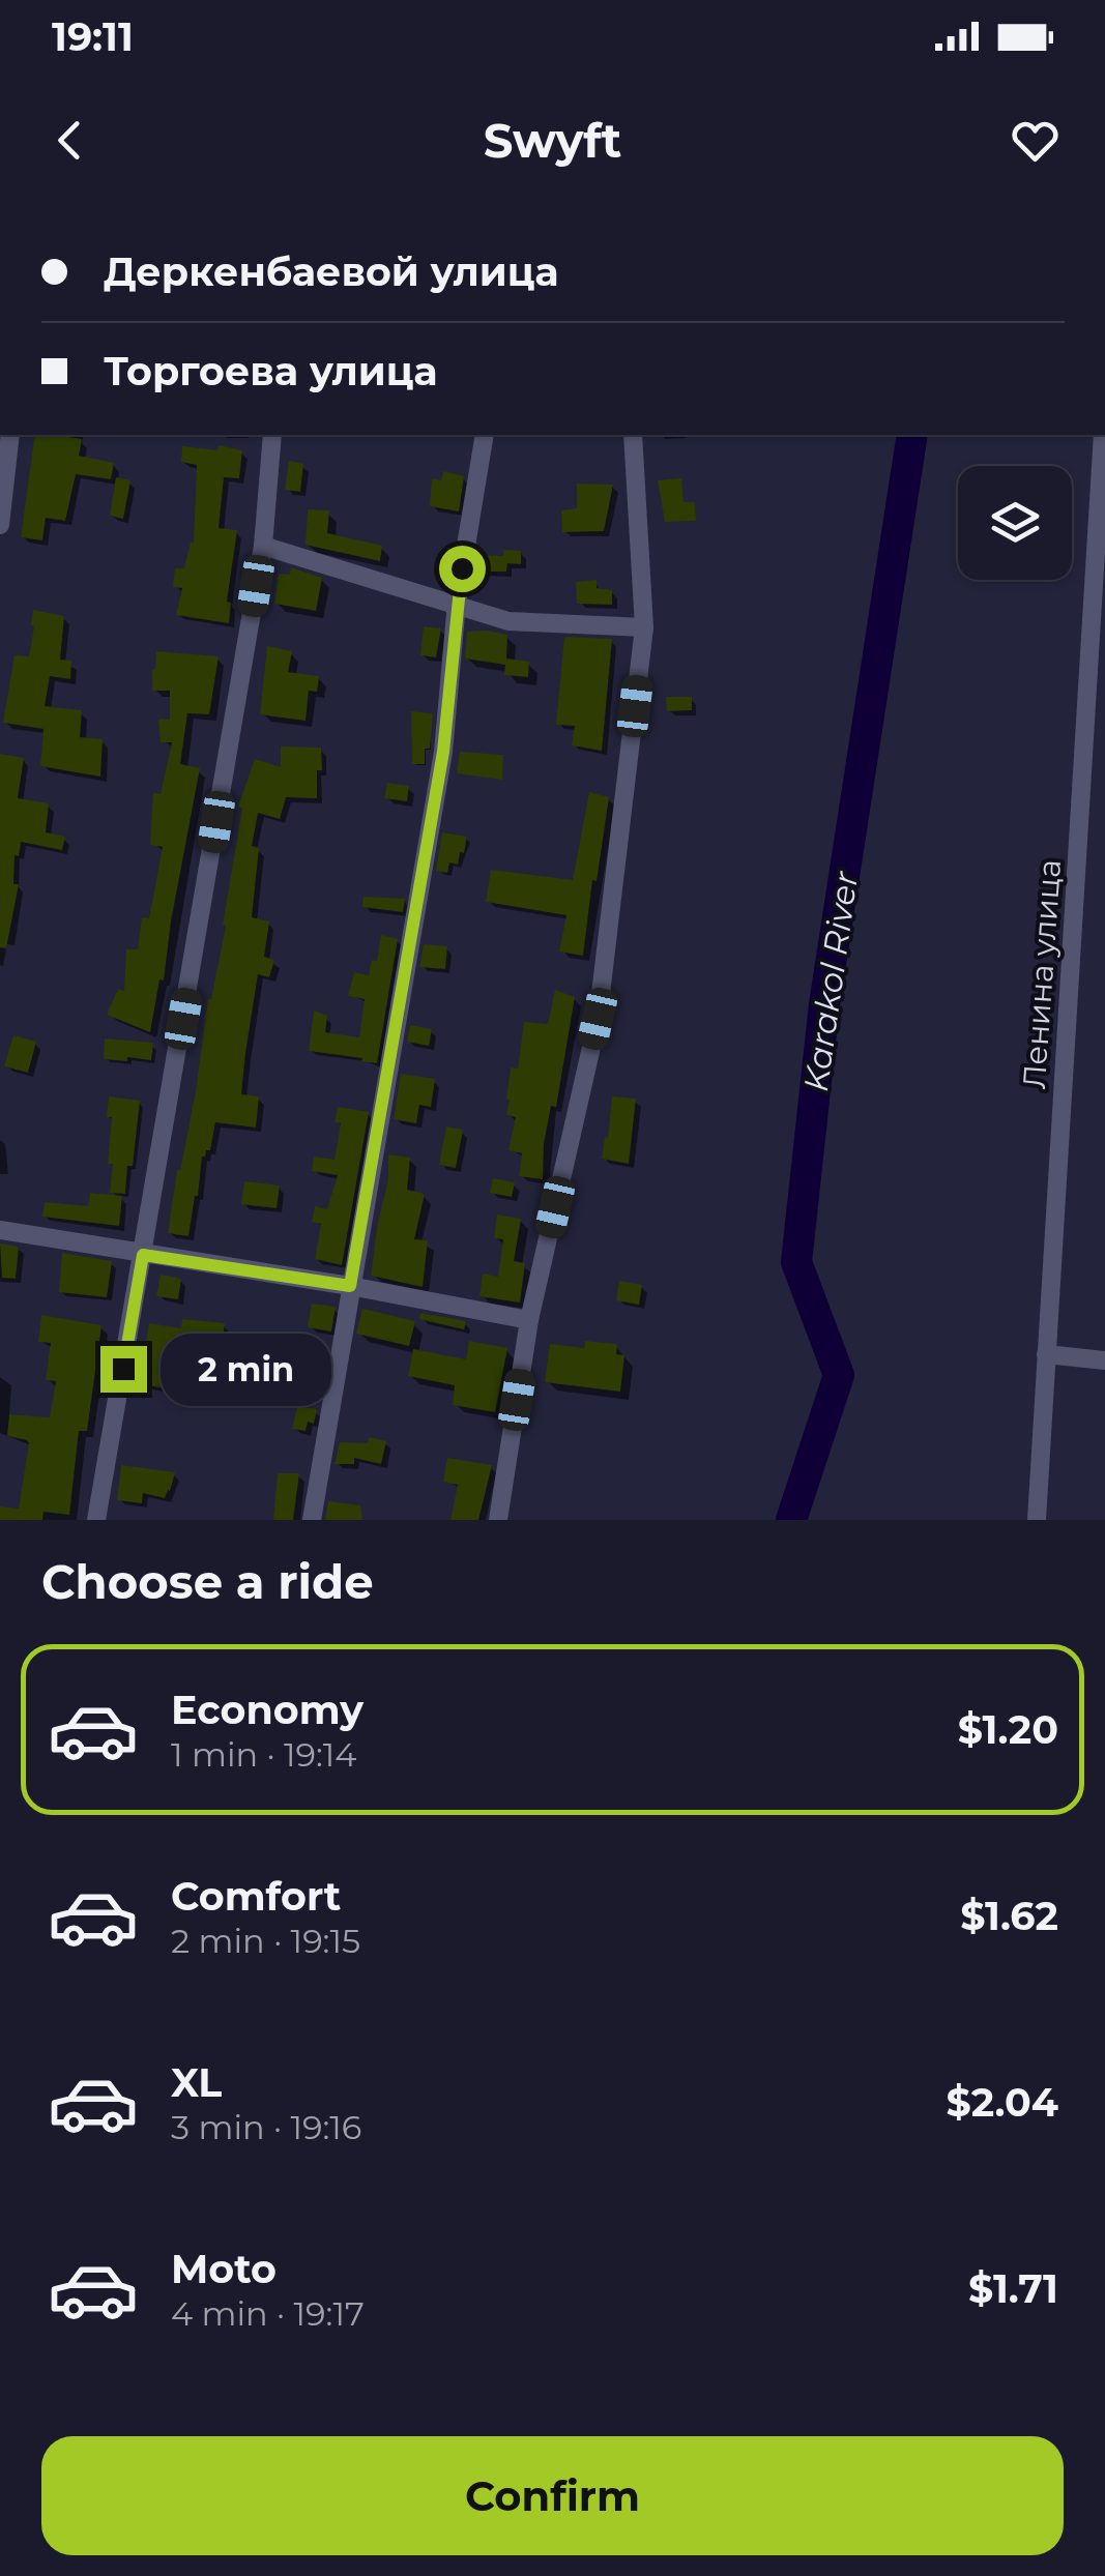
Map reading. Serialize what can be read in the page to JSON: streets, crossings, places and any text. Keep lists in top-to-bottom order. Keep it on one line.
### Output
{"streets":{"street":["Ленина улица"]},"water":["Karakol River"],"page":{"status":"19:11","header":"Swyft","banner":["Деркенбаевой улица","Торгоева улица"],"bubble":"2 min","heading":"Choose a ride","list":[{"name":"Economy","note":"1 min · 19:14","value":"$1.20"},{"name":"Comfort","note":"2 min · 19:15","value":"$1.62"},{"name":"XL","note":"3 min · 19:16","value":"$2.04"},{"name":"Moto","note":"4 min · 19:17","value":"$1.71"}],"buttons":"Confirm"}}
